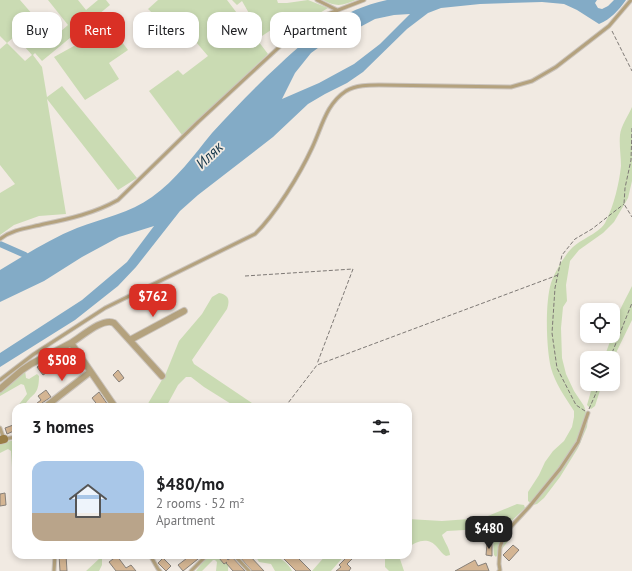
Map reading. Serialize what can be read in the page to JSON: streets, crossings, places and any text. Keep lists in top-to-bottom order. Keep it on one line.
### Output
{"water":["Иляк"],"page":{"chip":["Buy","Rent","Filters","New","Apartment"],"price":["$762","$508","$480"],"heading":"3 homes","list":[{"name":"$480/mo","note":"2 rooms · 52 m² · Apartment"}]}}
